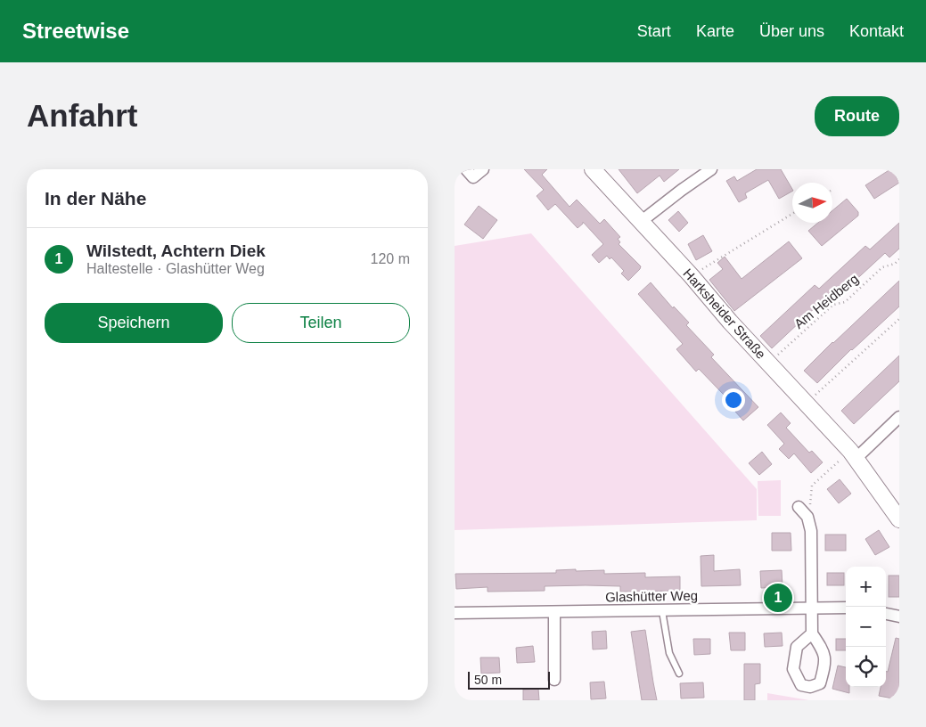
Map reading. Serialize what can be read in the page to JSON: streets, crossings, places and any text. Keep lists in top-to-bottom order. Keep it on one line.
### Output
{"streets":{"street":["Harksheider Straße","Glashütter Weg"],"path":["Am Heidberg"]},"crossings":[["Am Heidberg","Harksheider Straße"]],"scale_bar":"50 m","north":"right","page":{"header":"Streetwise","nav":["Start","Karte","Über uns","Kontakt"],"buttons":["Route",["Speichern","Teilen"]],"title":"Anfahrt","heading":"In der Nähe","list":[{"mark":"1","name":"Wilstedt, Achtern Diek","note":"Haltestelle · Glashütter Weg","value":"120 m"}],"map_buttons":["+","−"],"pins":"1","scale":"50 m"}}
